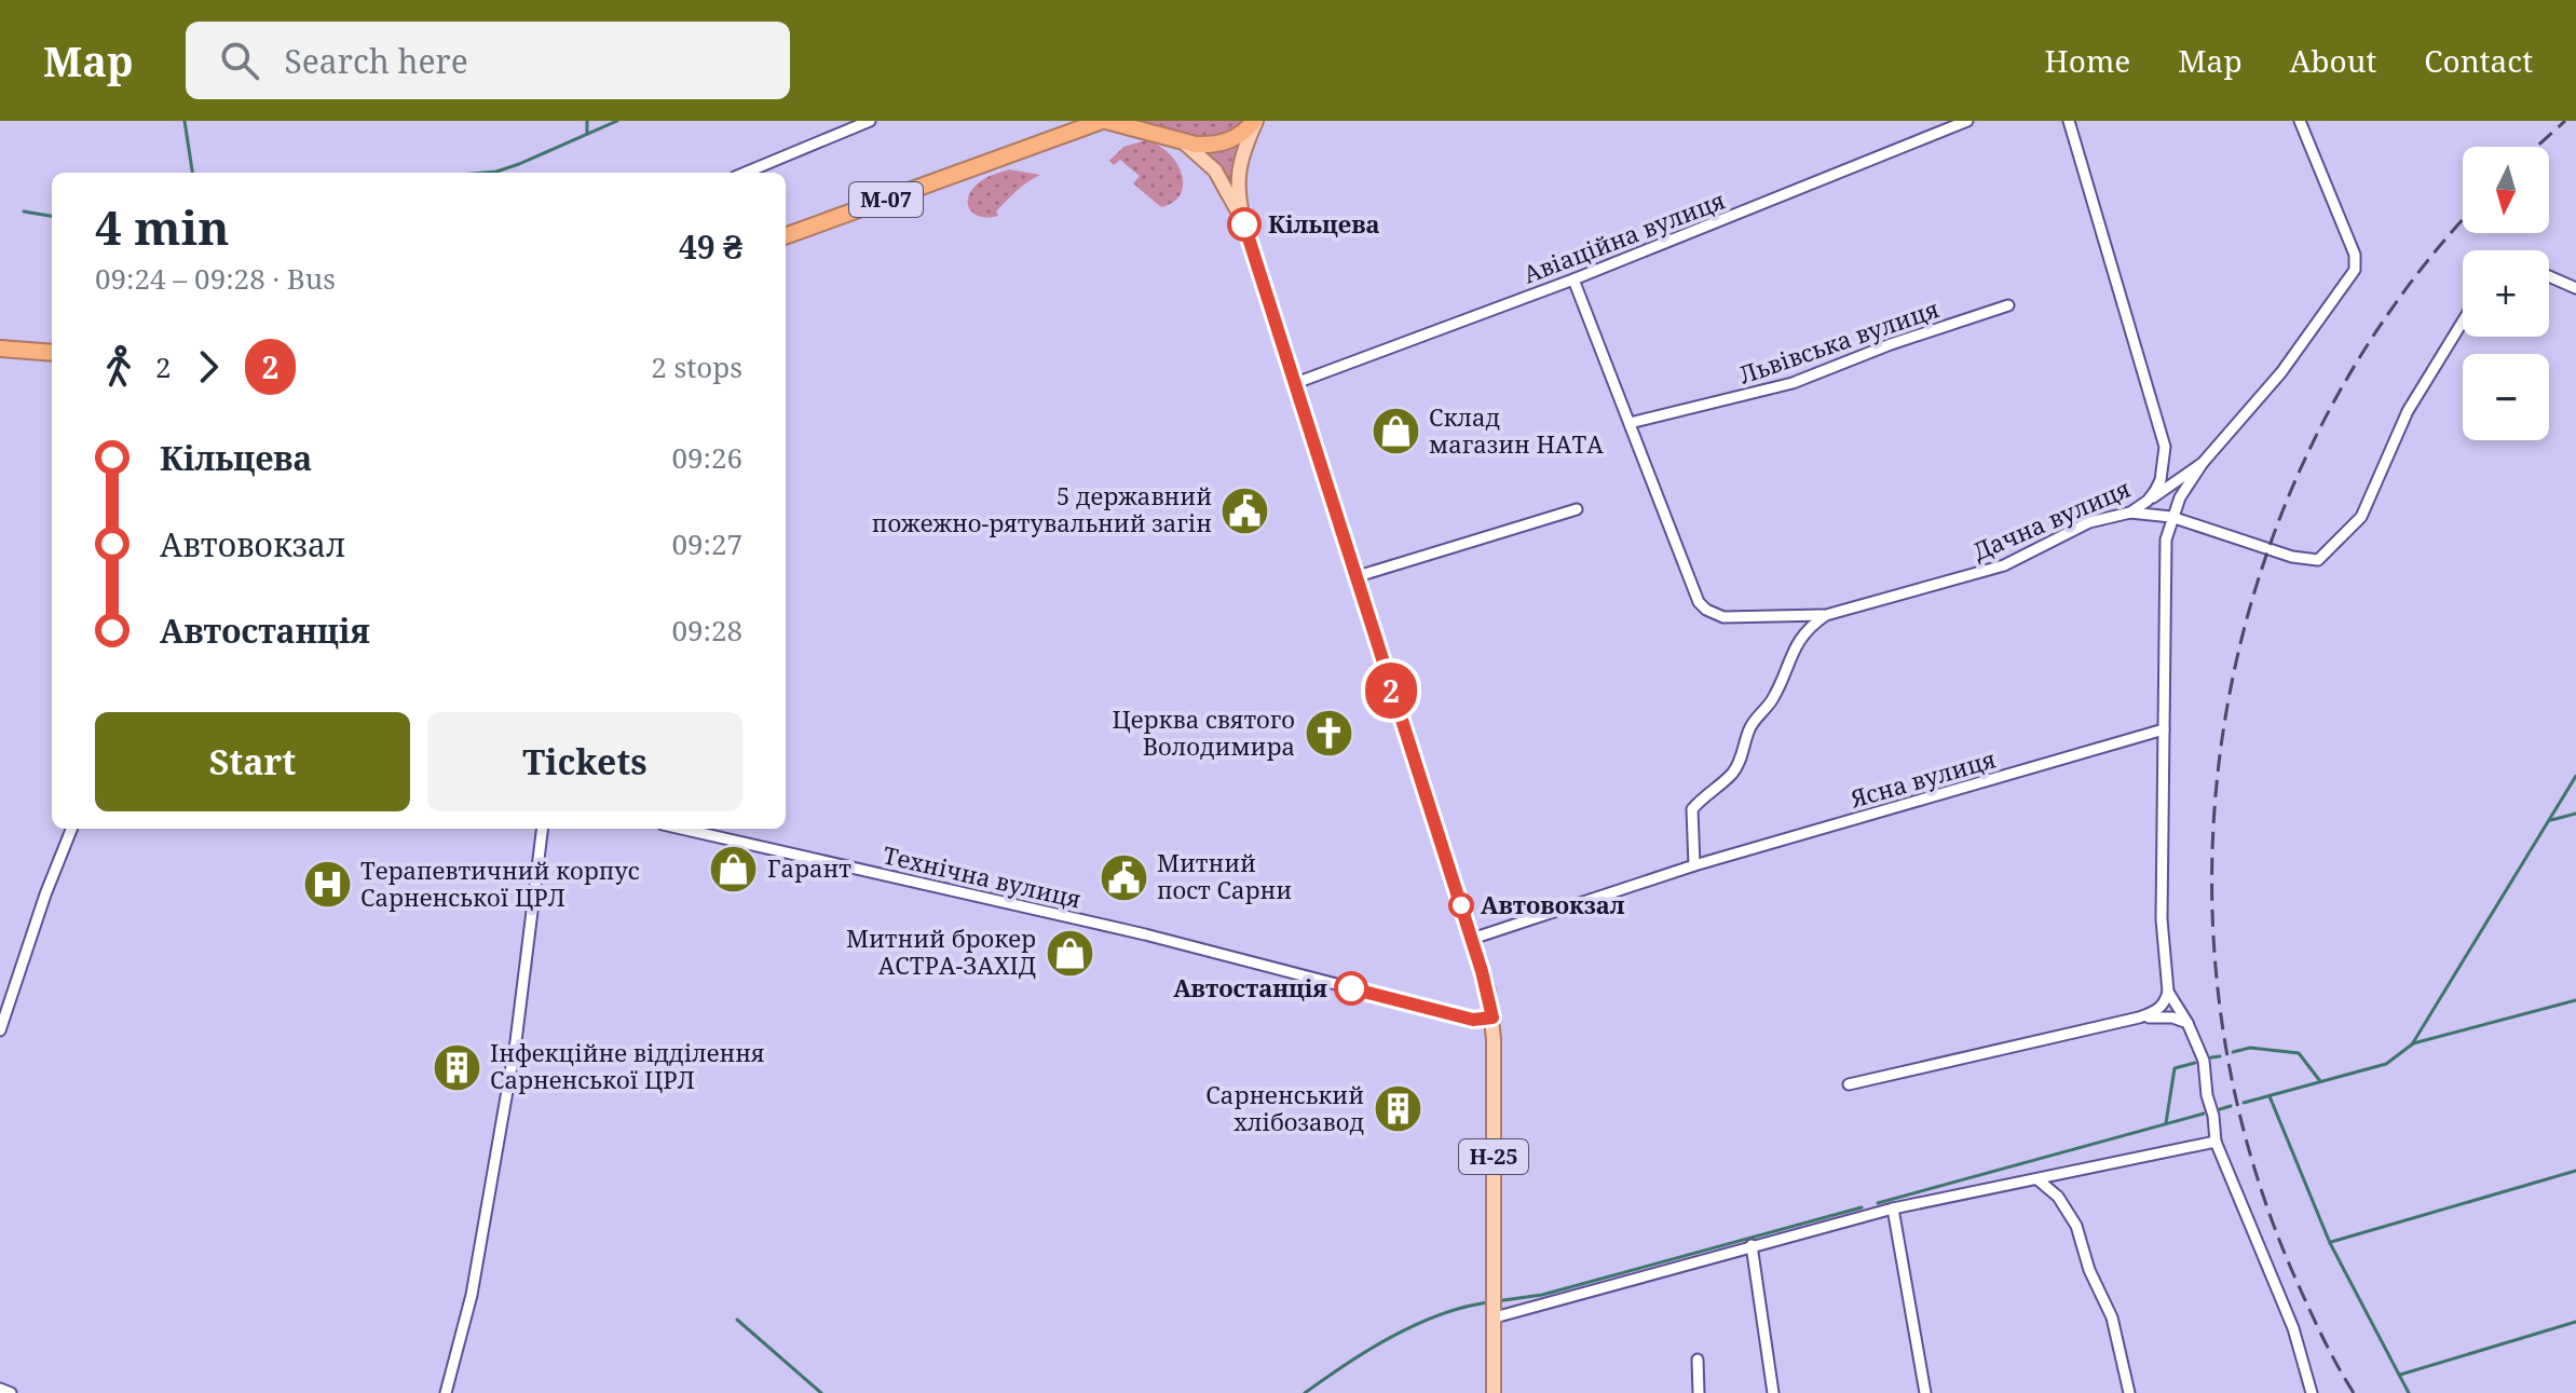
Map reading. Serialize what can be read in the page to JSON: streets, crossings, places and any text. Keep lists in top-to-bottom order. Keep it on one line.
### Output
{"streets":{"highway":["М-07","Н-25"],"street":["Авіаційна вулиця","Львівська вулиця","Дачна вулиця","Ясна вулиця","Технічна вулиця"]},"crossings":[["М-07","Н-25"],["Авіаційна вулиця","Н-25"],["Дачна вулиця","Ясна вулиця"],["Ясна вулиця","Н-25"],["Технічна вулиця","Н-25"]],"places":{"other":["Кільцева","Автовокзал","Автостанція"],"shop":["Склад магазин НАТА","Гарант","Митний брокер АСТРА-ЗАХІД"],"public building":["5 державний пожежно-рятувальний загін","Митний пост Сарни"],"church":["Церква святого Володимира"],"hospital":["Терапевтичний корпус Сарненської ЦРЛ"],"building":["Інфекційне відділення Сарненської ЦРЛ","Сарненський хлібозавод"]},"lines":["bus line 2"],"north":"bottom","page":{"header":"Map","search":"Search here","nav":["Home","Map","About","Contact"],"on_map":"2","map_buttons":["+","−"],"heading":["4 min","09:24 – 09:28 · Bus","49 ₴"],"legs":["2","2","2 stops"],"list":[{"name":"Кільцева","value":"09:26"},{"name":"Автовокзал","value":"09:27"},{"name":"Автостанція","value":"09:28"}],"buttons":["Start","Tickets"]}}
